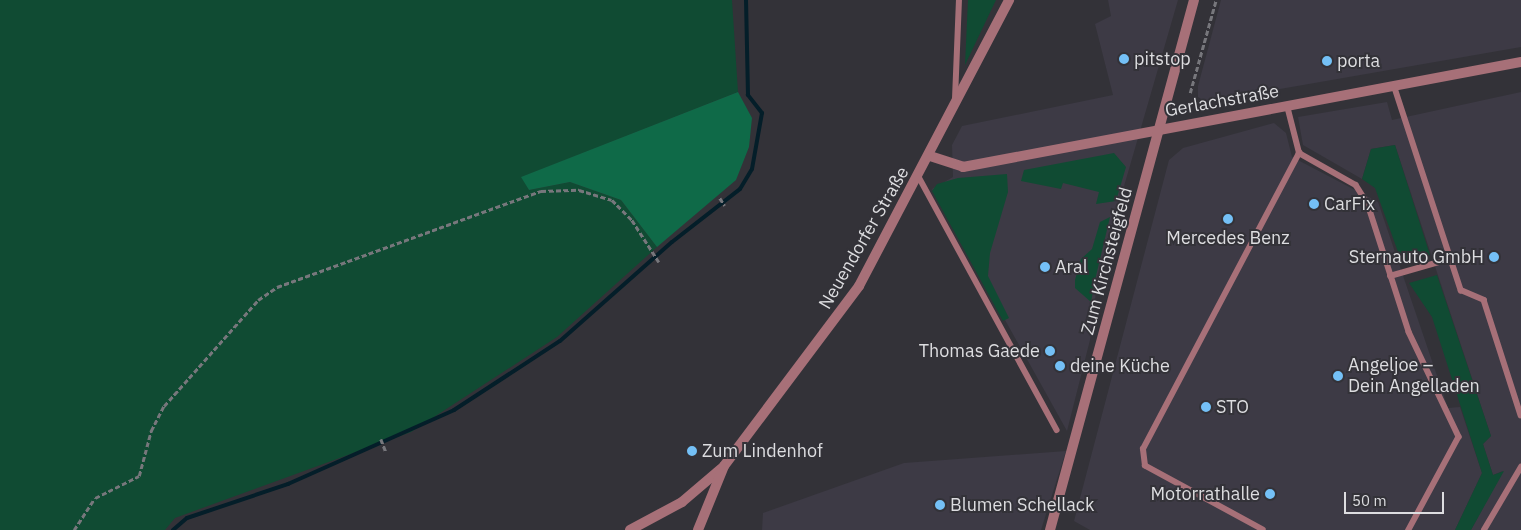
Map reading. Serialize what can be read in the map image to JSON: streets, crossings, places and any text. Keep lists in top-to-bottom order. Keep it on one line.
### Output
{"streets":{"street":["Gerlachstraße","Neuendorfer Straße","Zum Kirchsteigfeld"]},"crossings":[["Gerlachstraße","Neuendorfer Straße"],["Gerlachstraße","Zum Kirchsteigfeld"]],"places":["pitstop","porta","CarFix","Mercedes Benz","Sternauto GmbH","Aral","Thomas Gaede","deine Küche","Angeljoe – Dein Angelladen","STO","Zum Lindenhof","Motorrathalle","Blumen Schellack"],"scale_bar":"50 m"}
